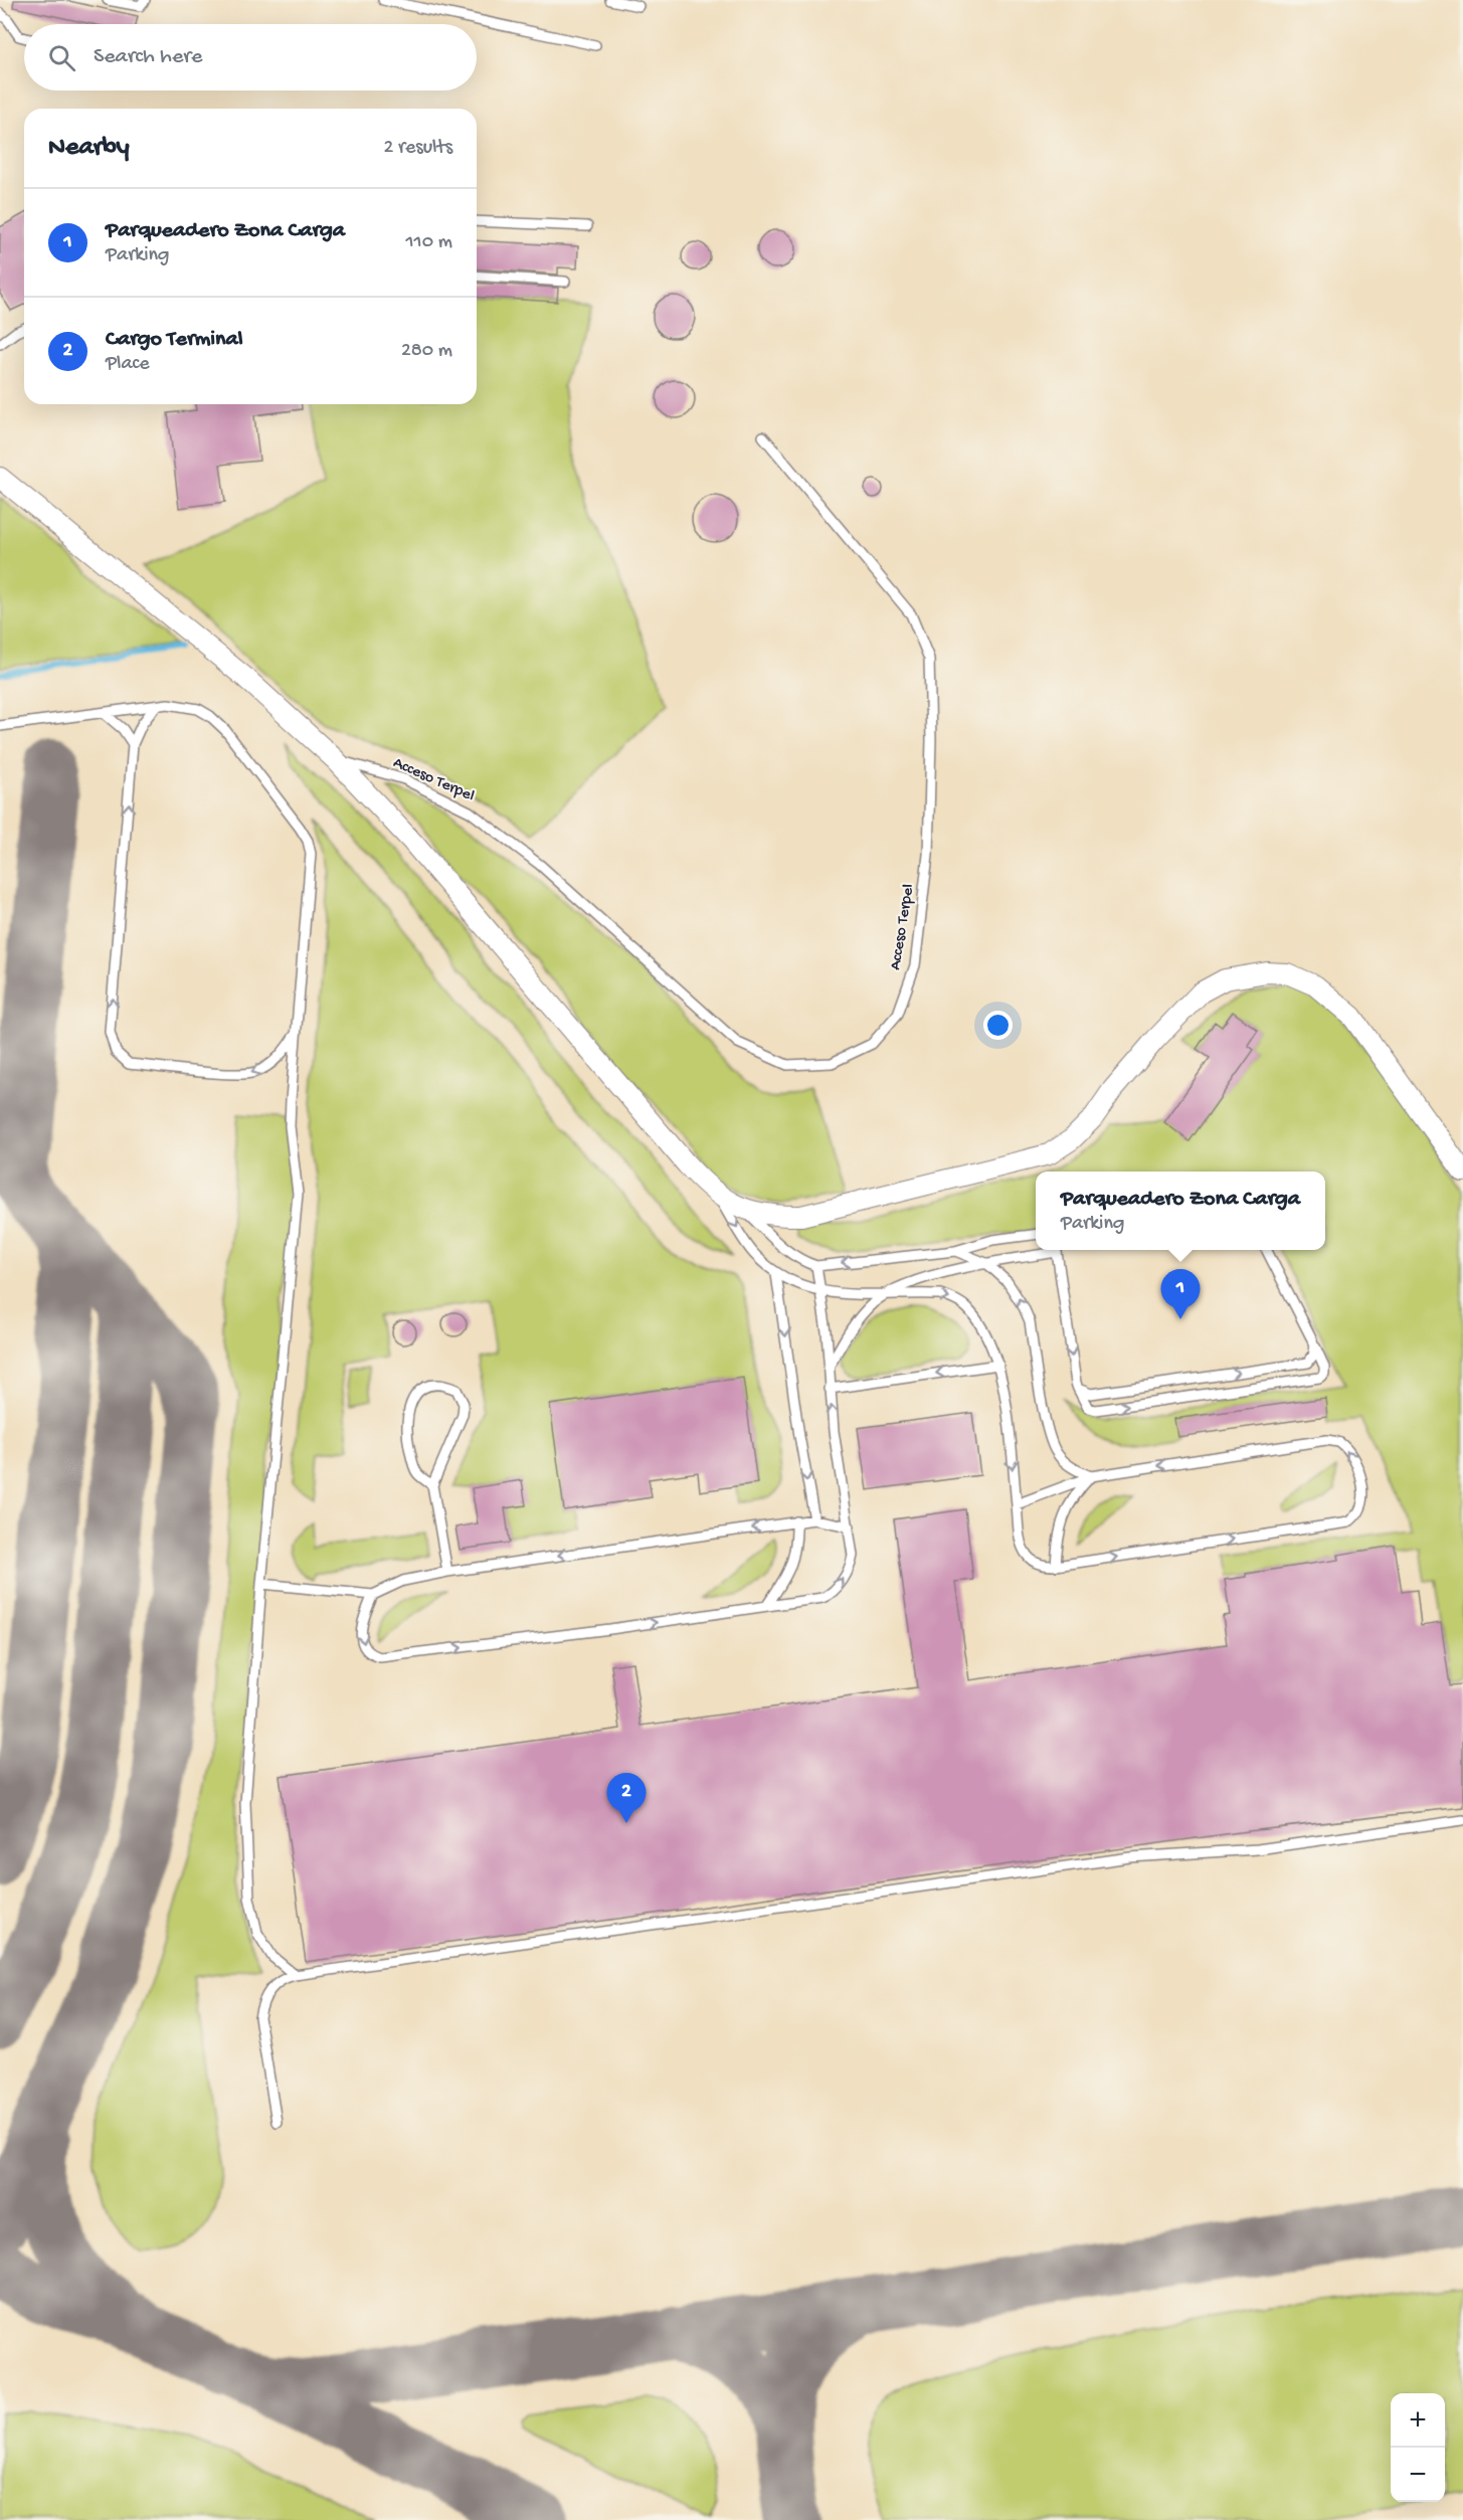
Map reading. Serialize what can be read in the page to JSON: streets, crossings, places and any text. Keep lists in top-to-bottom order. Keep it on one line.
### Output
{"streets":{"lane":["Acceso Terpel"]},"page":{"search":"Search here","heading":["Nearby","2 results"],"list":[{"mark":"1","name":"Parqueadero Zona Carga","note":"Parking","value":"110 m"},{"mark":"2","name":"Cargo Terminal","note":"Place","value":"280 m"}],"popup":["Parqueadero Zona Carga","Parking"],"pins":["1","2"],"map_buttons":["+","−"]}}
